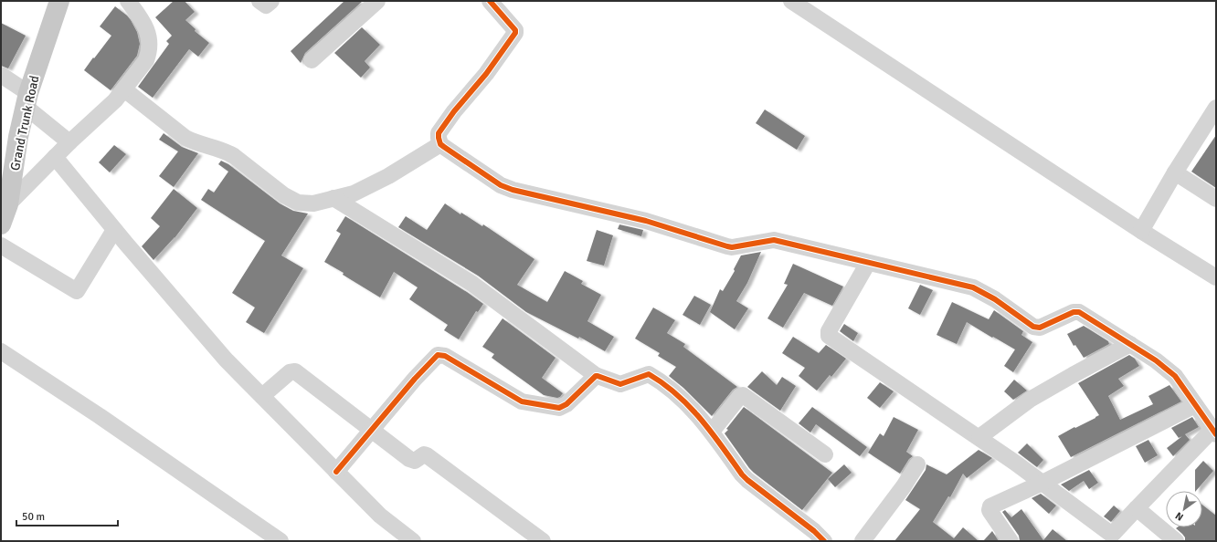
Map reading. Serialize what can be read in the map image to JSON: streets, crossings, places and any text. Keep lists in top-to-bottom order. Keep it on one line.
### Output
{"streets":{"main road":["Grand Trunk Road"]},"scale_bar":"50 m","north":"bottom left"}
